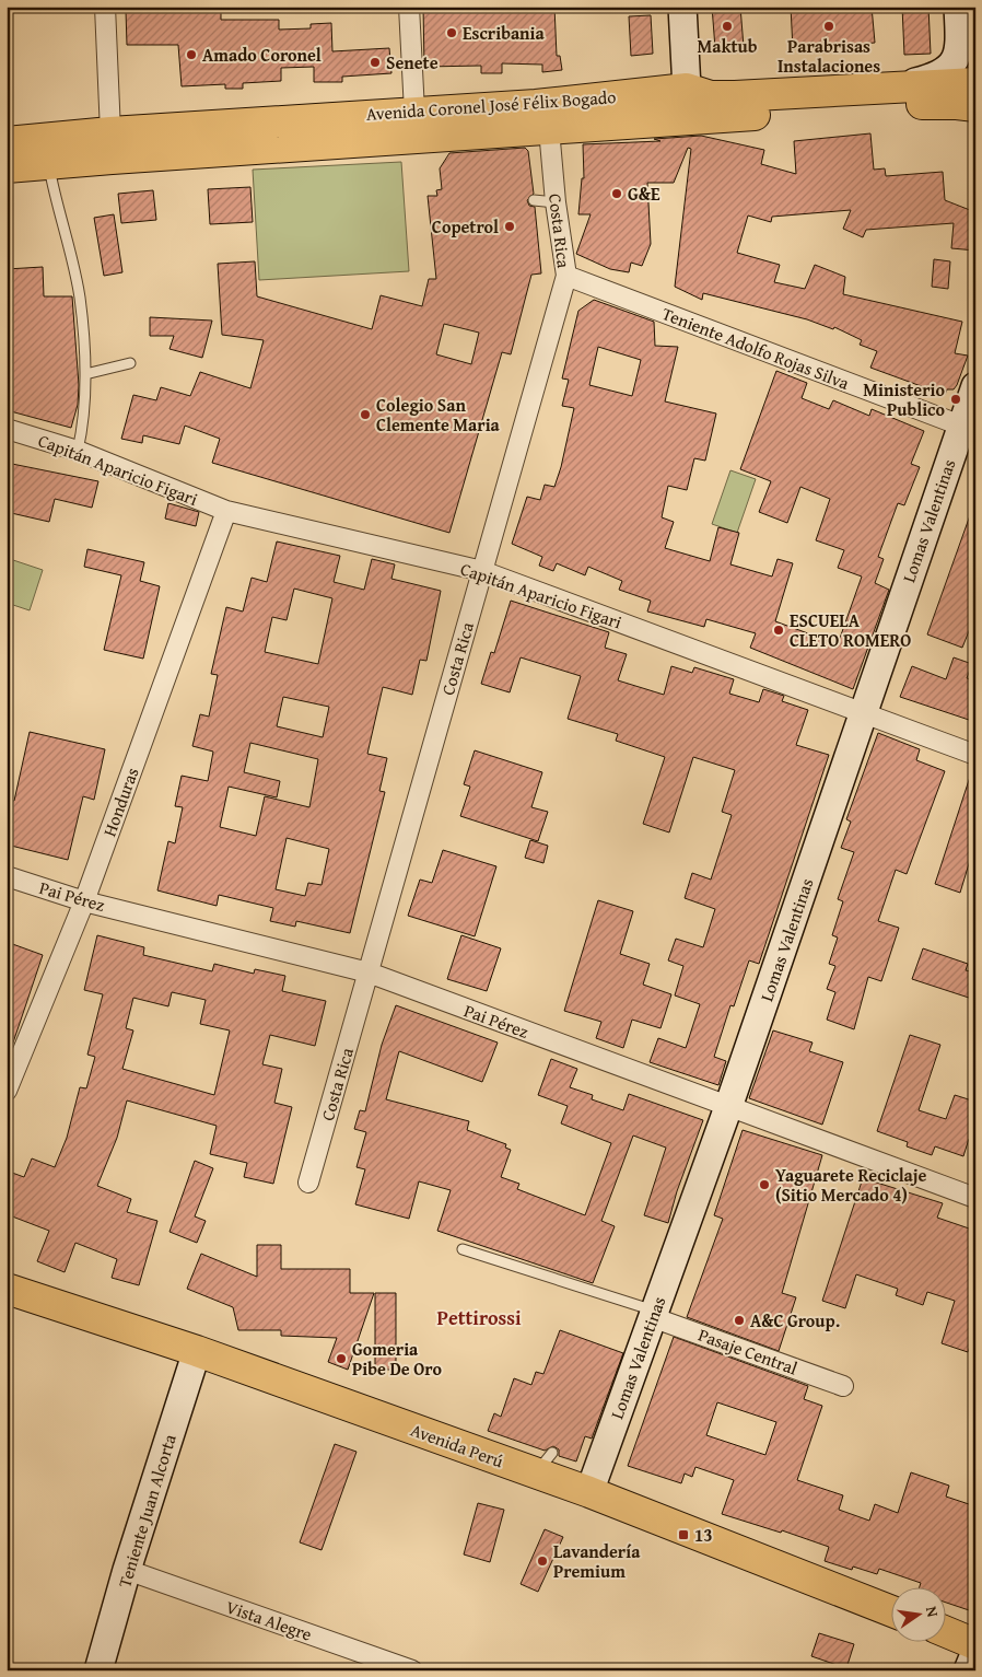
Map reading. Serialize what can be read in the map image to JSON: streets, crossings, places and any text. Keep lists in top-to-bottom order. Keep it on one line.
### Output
{"streets":{"main road":["Avenida Coronel José Félix Bogado","Avenida Perú"],"street":["Costa Rica","Teniente Adolfo Rojas Silva","Capitán Aparicio Figari","Lomas Valentinas","Honduras","Pai Pérez","Pasaje Central","Teniente Juan Alcorta","Vista Alegre"]},"crossings":[["Avenida Coronel José Félix Bogado","Costa Rica"],["Costa Rica","Teniente Adolfo Rojas Silva"],["Costa Rica","Capitán Aparicio Figari"],["Costa Rica","Pai Pérez"],["Teniente Adolfo Rojas Silva","Lomas Valentinas"],["Capitán Aparicio Figari","Lomas Valentinas"],["Capitán Aparicio Figari","Honduras"],["Lomas Valentinas","Pai Pérez"],["Lomas Valentinas","Pasaje Central"],["Lomas Valentinas","Avenida Perú"],["Honduras","Pai Pérez"],["Avenida Perú","Teniente Juan Alcorta"],["Teniente Juan Alcorta","Vista Alegre"]],"districts":["Pettirossi"],"places":{"other":["Maktub","Parabrisas Instalaciones","Escribania","Amado Coronel","Senete","G&E","Copetrol","Ministerio Publico","Colegio San Clemente Maria","ESCUELA CLETO ROMERO","Yaguarete Reciclaje (Sitio Mercado 4)","A&C Group.","Gomeria Pibe De Oro","Lavandería Premium"],"transit":["13"]},"north":"right"}
